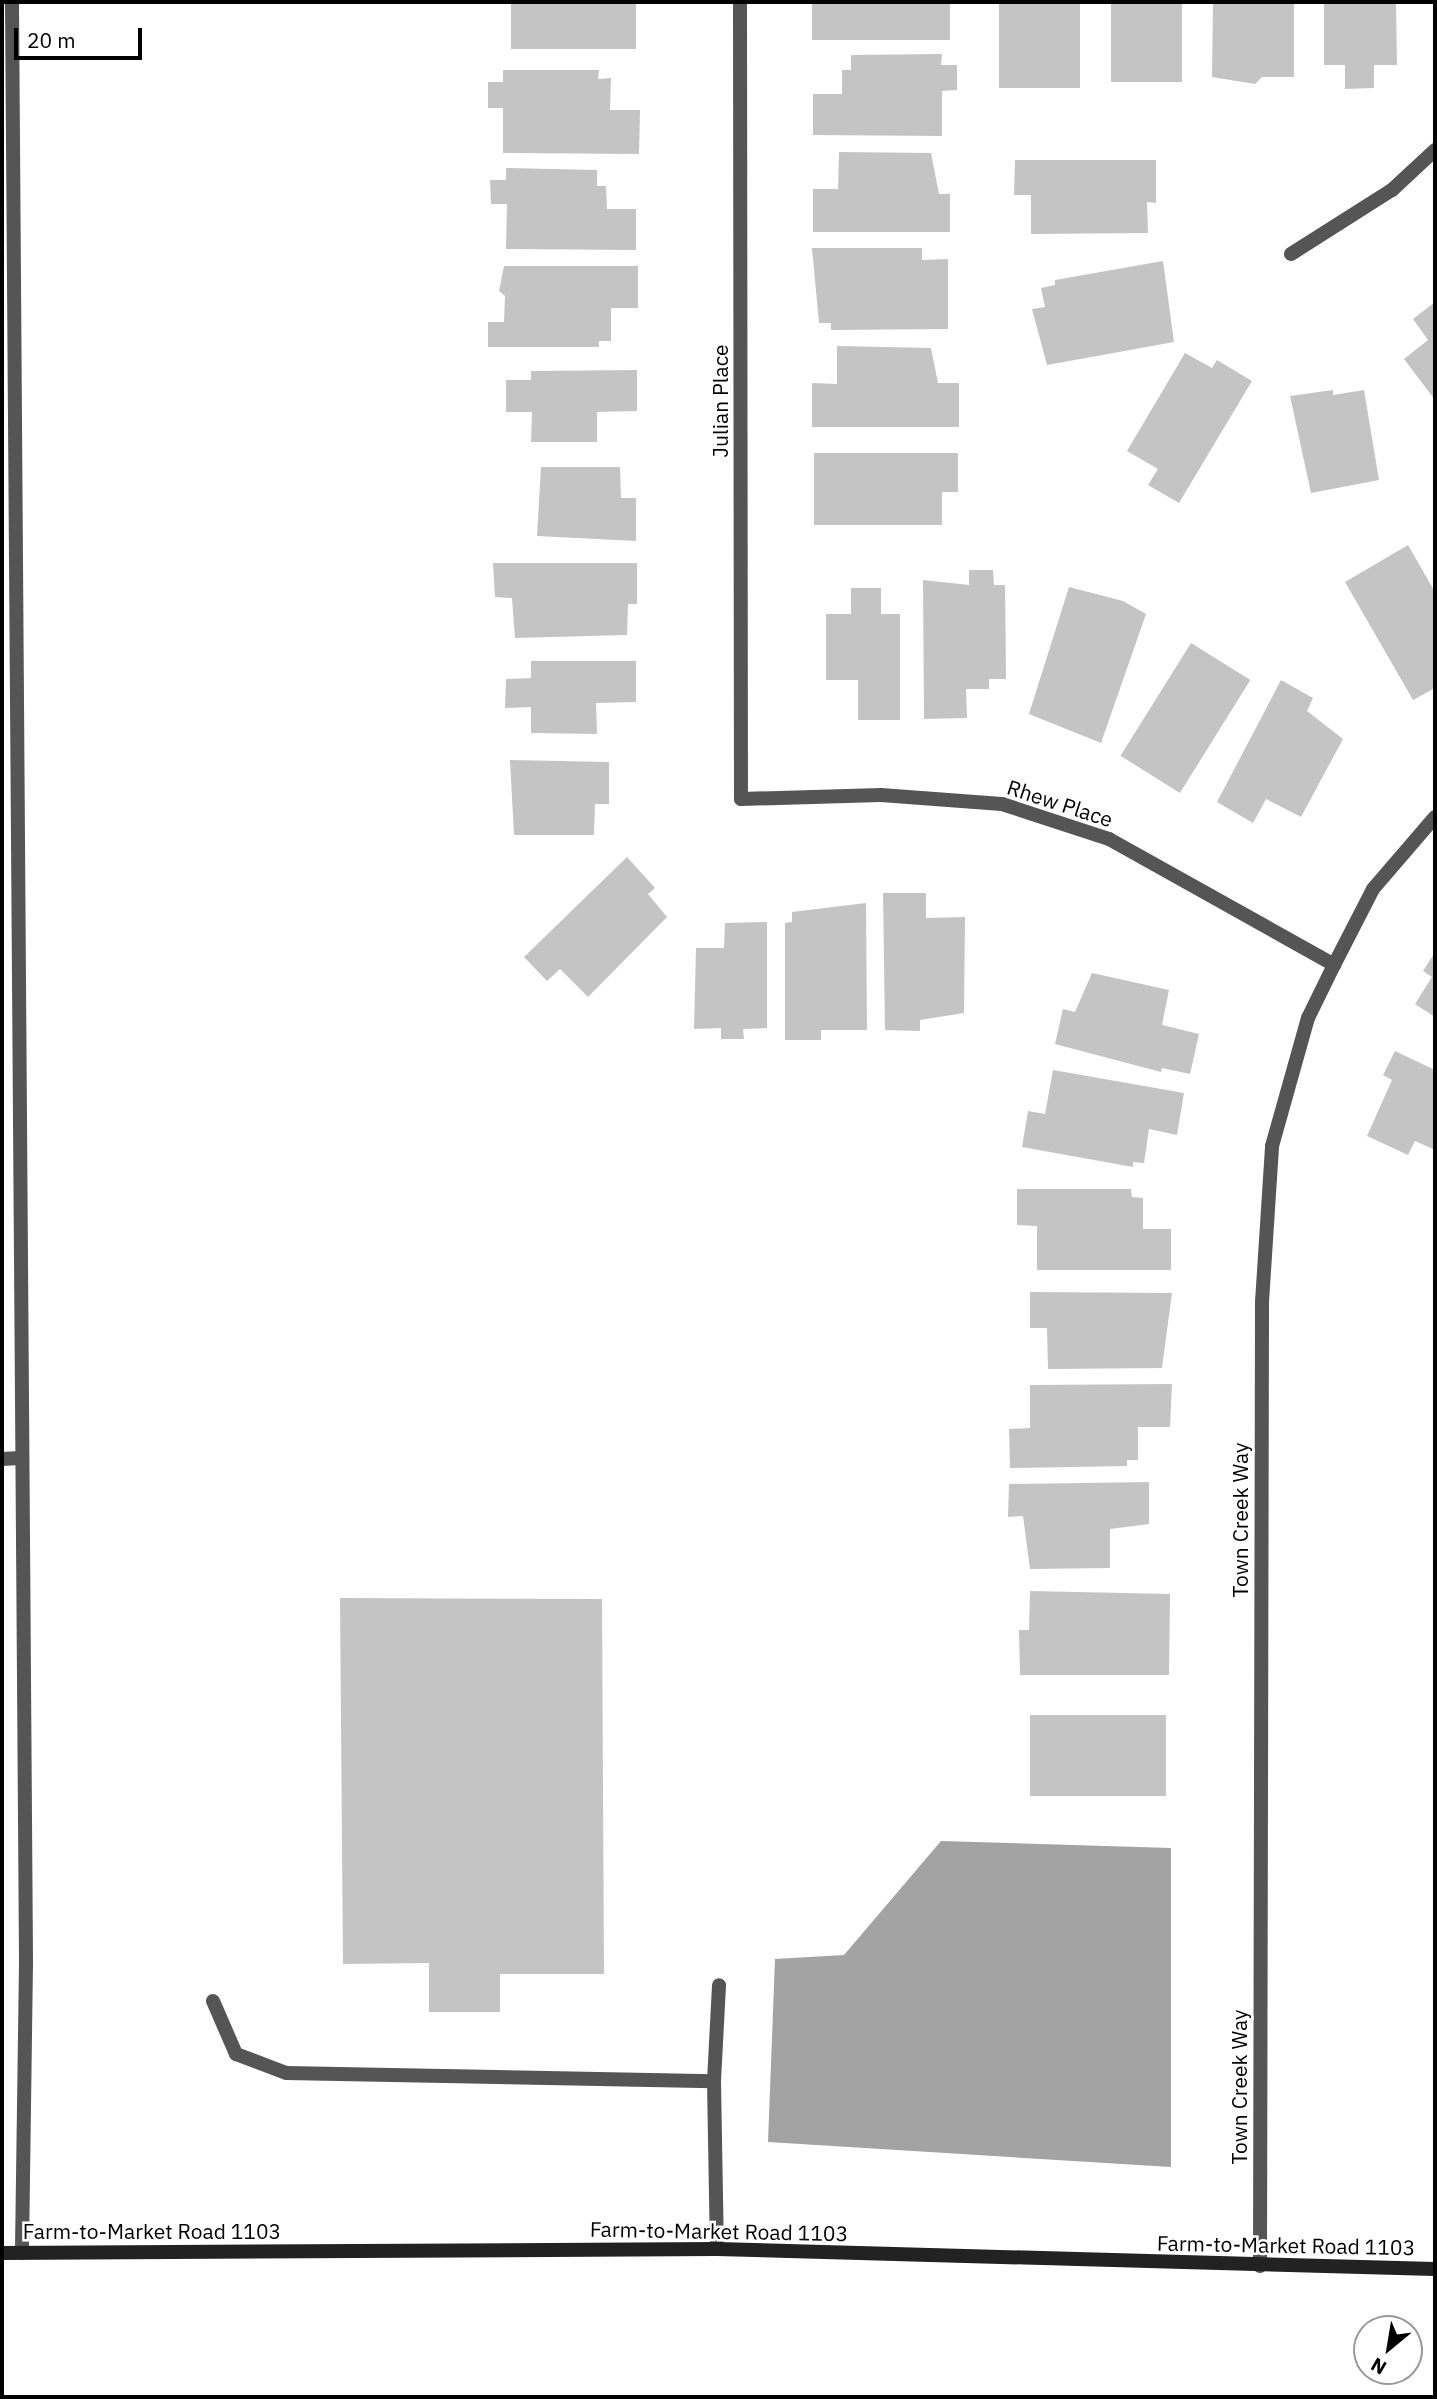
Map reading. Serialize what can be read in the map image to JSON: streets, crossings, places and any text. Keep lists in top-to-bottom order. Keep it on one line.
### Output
{"streets":{"main road":["Farm-to-Market Road 1103"],"street":["Julian Place","Rhew Place","Town Creek Way"]},"crossings":[["Julian Place","Rhew Place"],["Rhew Place","Town Creek Way"],["Town Creek Way","Farm-to-Market Road 1103"]],"scale_bar":"20 m","north":"bottom left"}
